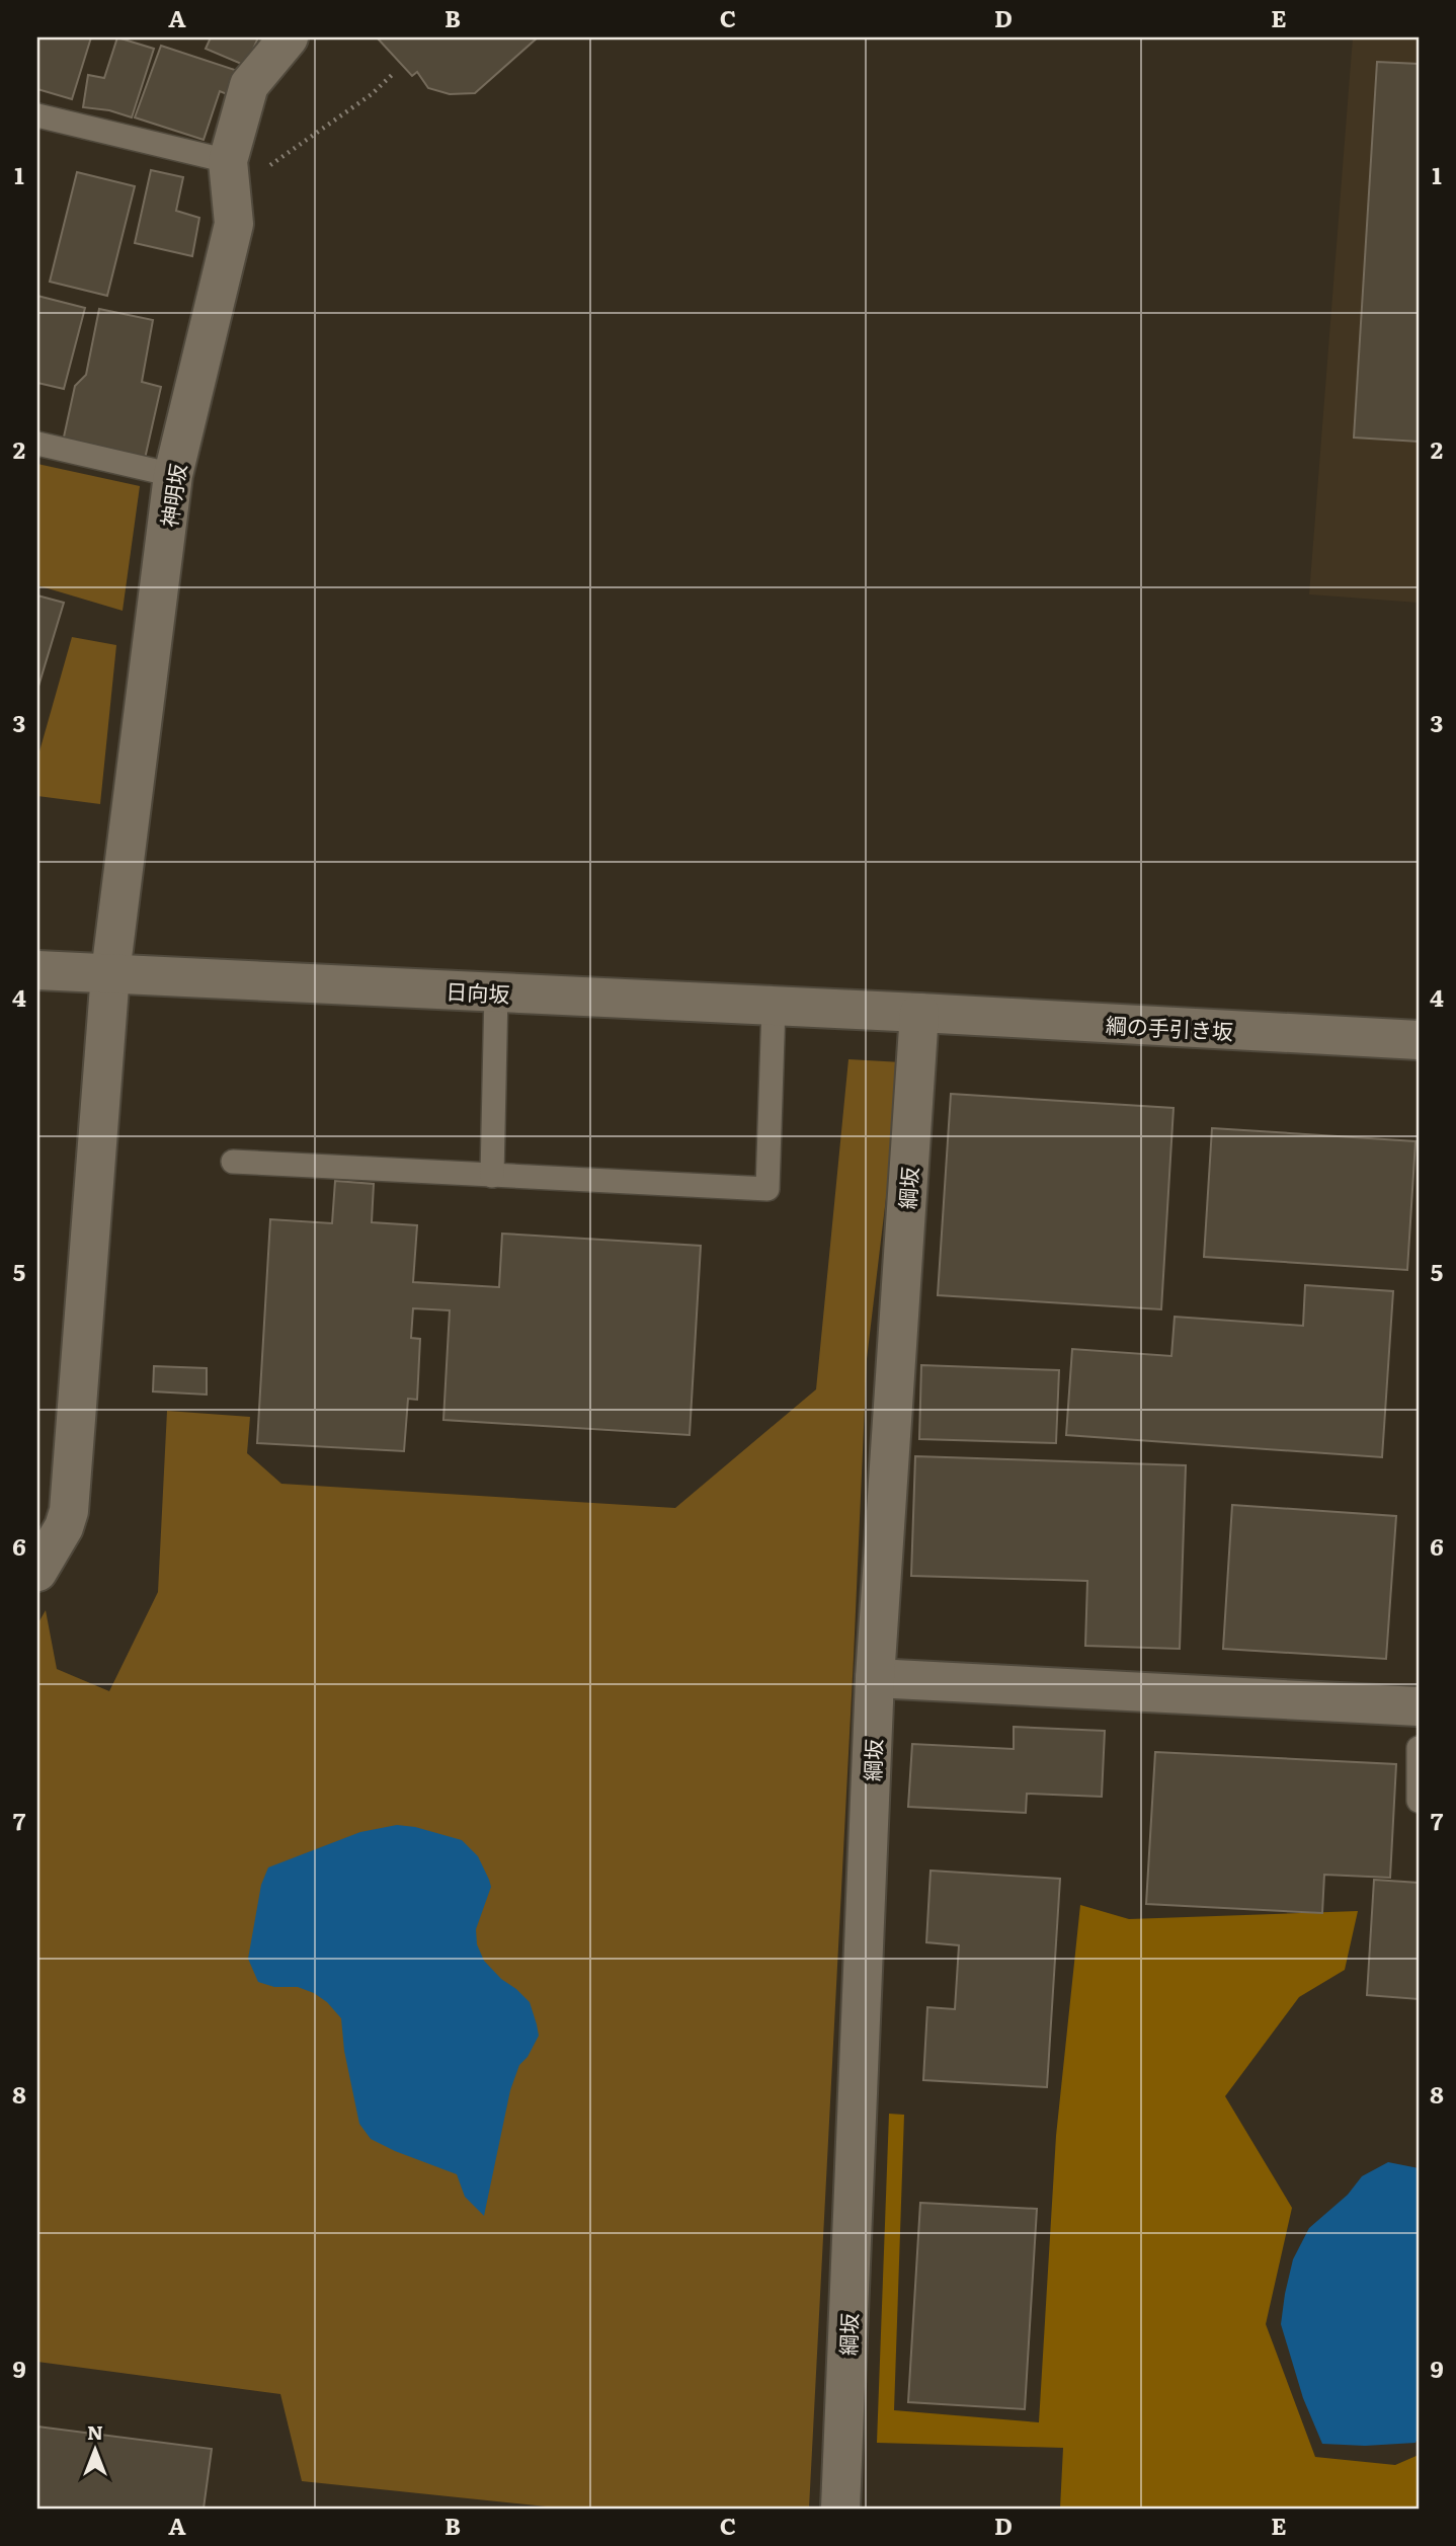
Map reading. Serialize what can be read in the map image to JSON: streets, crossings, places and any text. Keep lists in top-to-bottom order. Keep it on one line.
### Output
{"streets":{"street":["神明坂","日向坂","綱の手引き坂","綱坂"]},"crossings":[["神明坂","日向坂"],["日向坂","綱の手引き坂"],["日向坂","綱坂"],["綱の手引き坂","綱坂"]],"north":"top","grid":{"columns":["A","B","C","D","E"],"rows":["1","2","3","4","5","6","7","8","9"]}}
